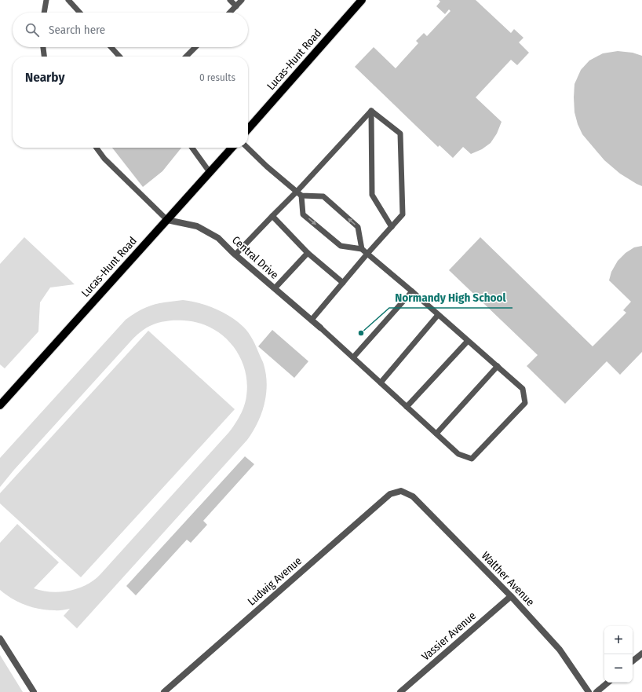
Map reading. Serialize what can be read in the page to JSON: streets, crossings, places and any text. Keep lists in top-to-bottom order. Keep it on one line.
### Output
{"streets":{"main road":["Lucas-Hunt Road"],"street":["Central Drive","Walther Avenue","Ludwig Avenue","Vassier Avenue"]},"crossings":[["Lucas-Hunt Road","Central Drive"],["Walther Avenue","Ludwig Avenue"],["Walther Avenue","Vassier Avenue"]],"places":["Normandy High School"],"page":{"search":"Search here","heading":["Nearby","0 results"],"map_buttons":["+","−"]}}
